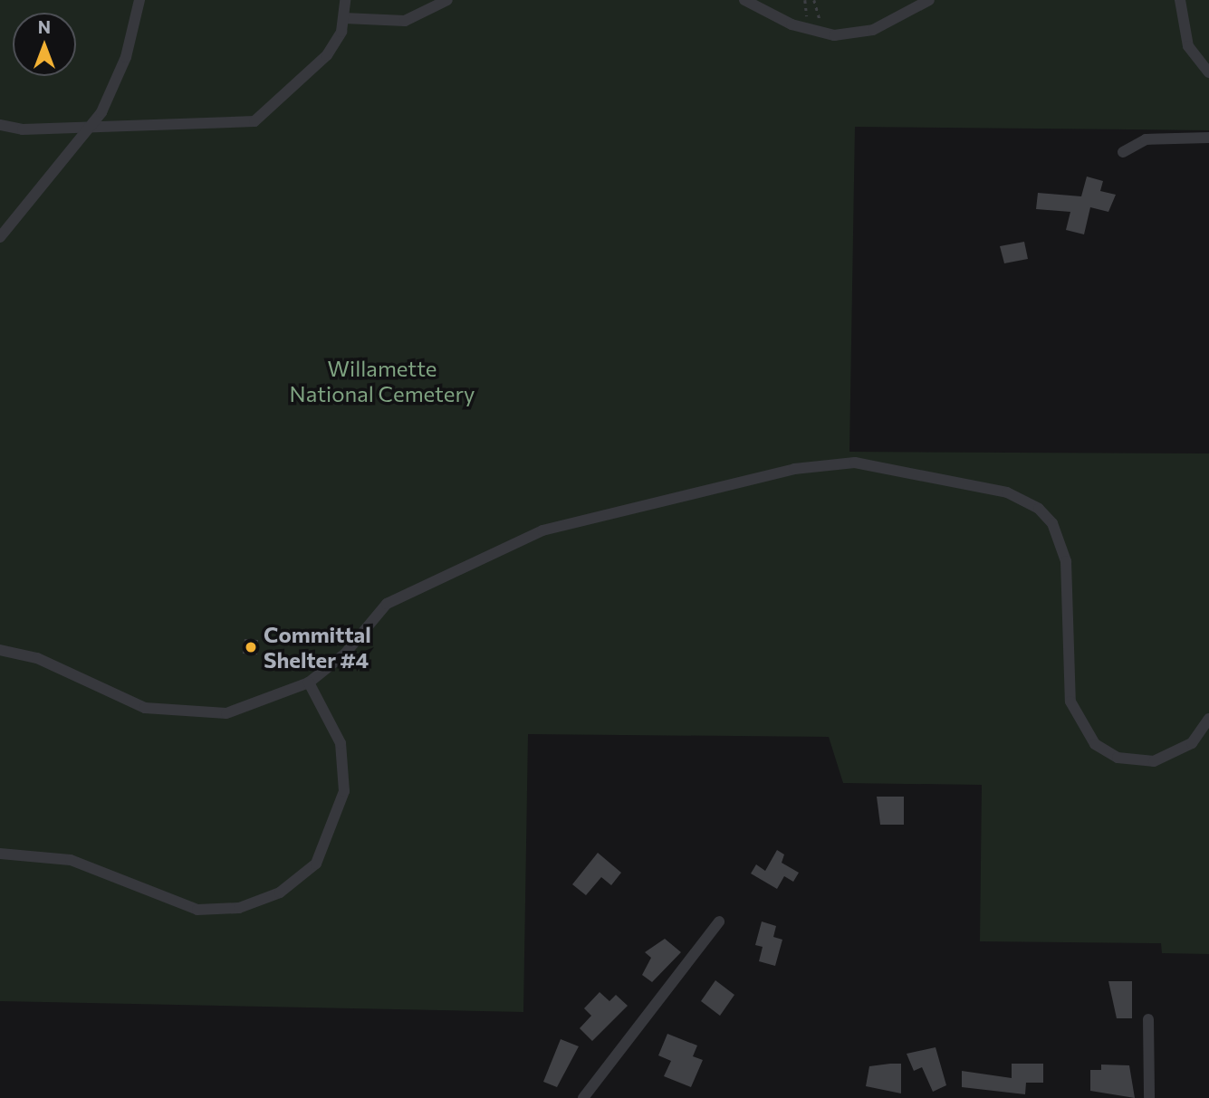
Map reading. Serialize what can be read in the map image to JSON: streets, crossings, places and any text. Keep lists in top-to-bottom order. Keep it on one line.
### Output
{"parks":["Willamette National Cemetery"],"places":["Committal Shelter #4"],"north":"top"}
